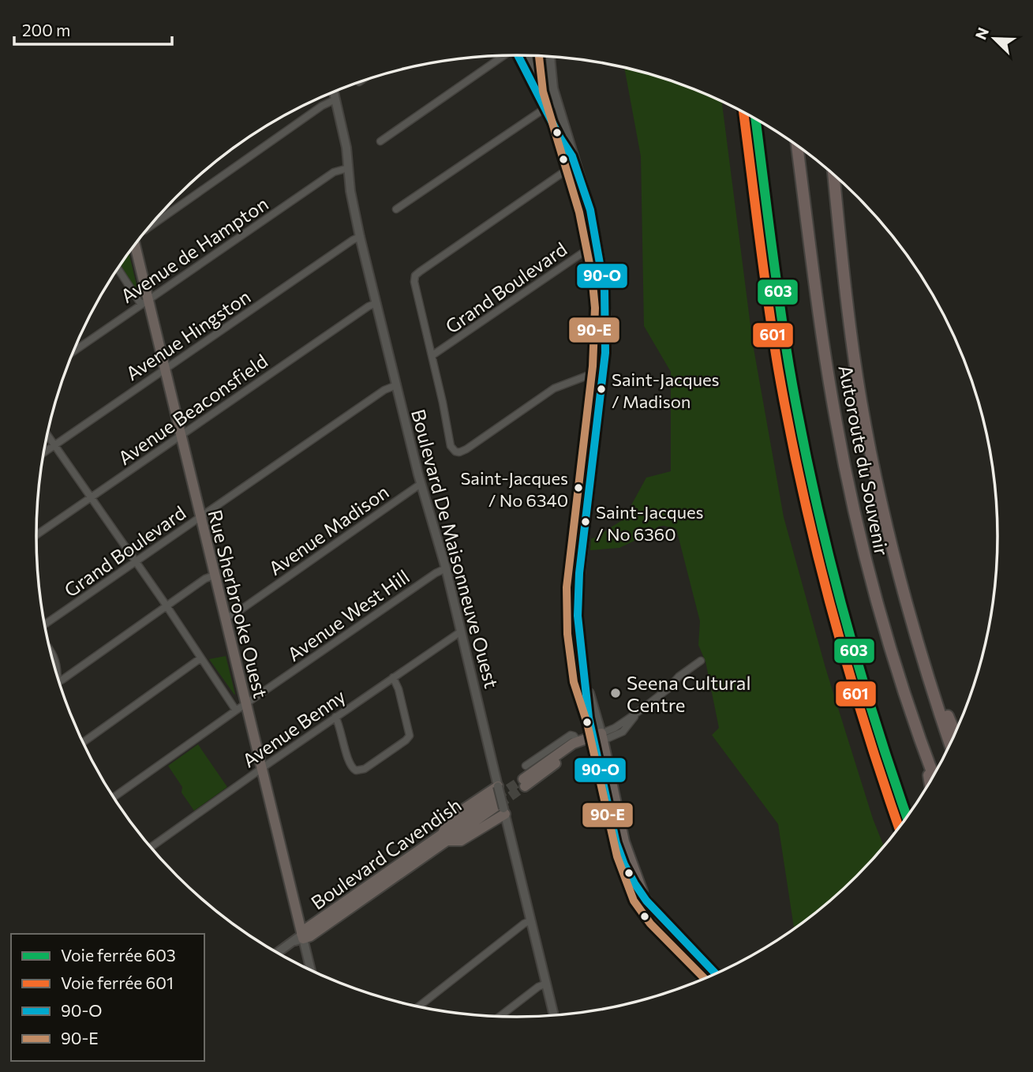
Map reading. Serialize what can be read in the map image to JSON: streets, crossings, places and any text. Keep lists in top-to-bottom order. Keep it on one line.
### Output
{"streets":{"highway":["Autoroute du Souvenir"],"main road":["Rue Sherbrooke Ouest","Boulevard Cavendish"],"street":["Avenue de Hampton","Grand Boulevard","Avenue Hingston","Avenue Beaconsfield","Avenue Madison","Boulevard De Maisonneuve Ouest","Avenue West Hill","Avenue Benny"]},"crossings":[["Avenue de Hampton","Boulevard De Maisonneuve Ouest"],["Avenue de Hampton","Rue Sherbrooke Ouest"],["Grand Boulevard","Boulevard De Maisonneuve Ouest"],["Grand Boulevard","Rue Sherbrooke Ouest"],["Avenue Hingston","Boulevard De Maisonneuve Ouest"],["Avenue Hingston","Rue Sherbrooke Ouest"],["Avenue Beaconsfield","Boulevard De Maisonneuve Ouest"],["Avenue Beaconsfield","Rue Sherbrooke Ouest"],["Avenue Madison","Boulevard De Maisonneuve Ouest"],["Avenue Madison","Rue Sherbrooke Ouest"],["Boulevard De Maisonneuve Ouest","Avenue West Hill"],["Boulevard De Maisonneuve Ouest","Avenue Benny"],["Boulevard De Maisonneuve Ouest","Boulevard Cavendish"],["Rue Sherbrooke Ouest","Avenue West Hill"],["Rue Sherbrooke Ouest","Avenue Benny"],["Rue Sherbrooke Ouest","Boulevard Cavendish"]],"places":["Saint-Jacques / Madison","Saint-Jacques / No 6340","Saint-Jacques / No 6360","Seena Cultural Centre"],"lines":["transit line 90-O","transit line 90-E","rail line 601","rail line 603"],"legend":["Voie ferrée 603","Voie ferrée 601","90-O","90-E"],"scale_bar":"200 m","north":"top left"}
